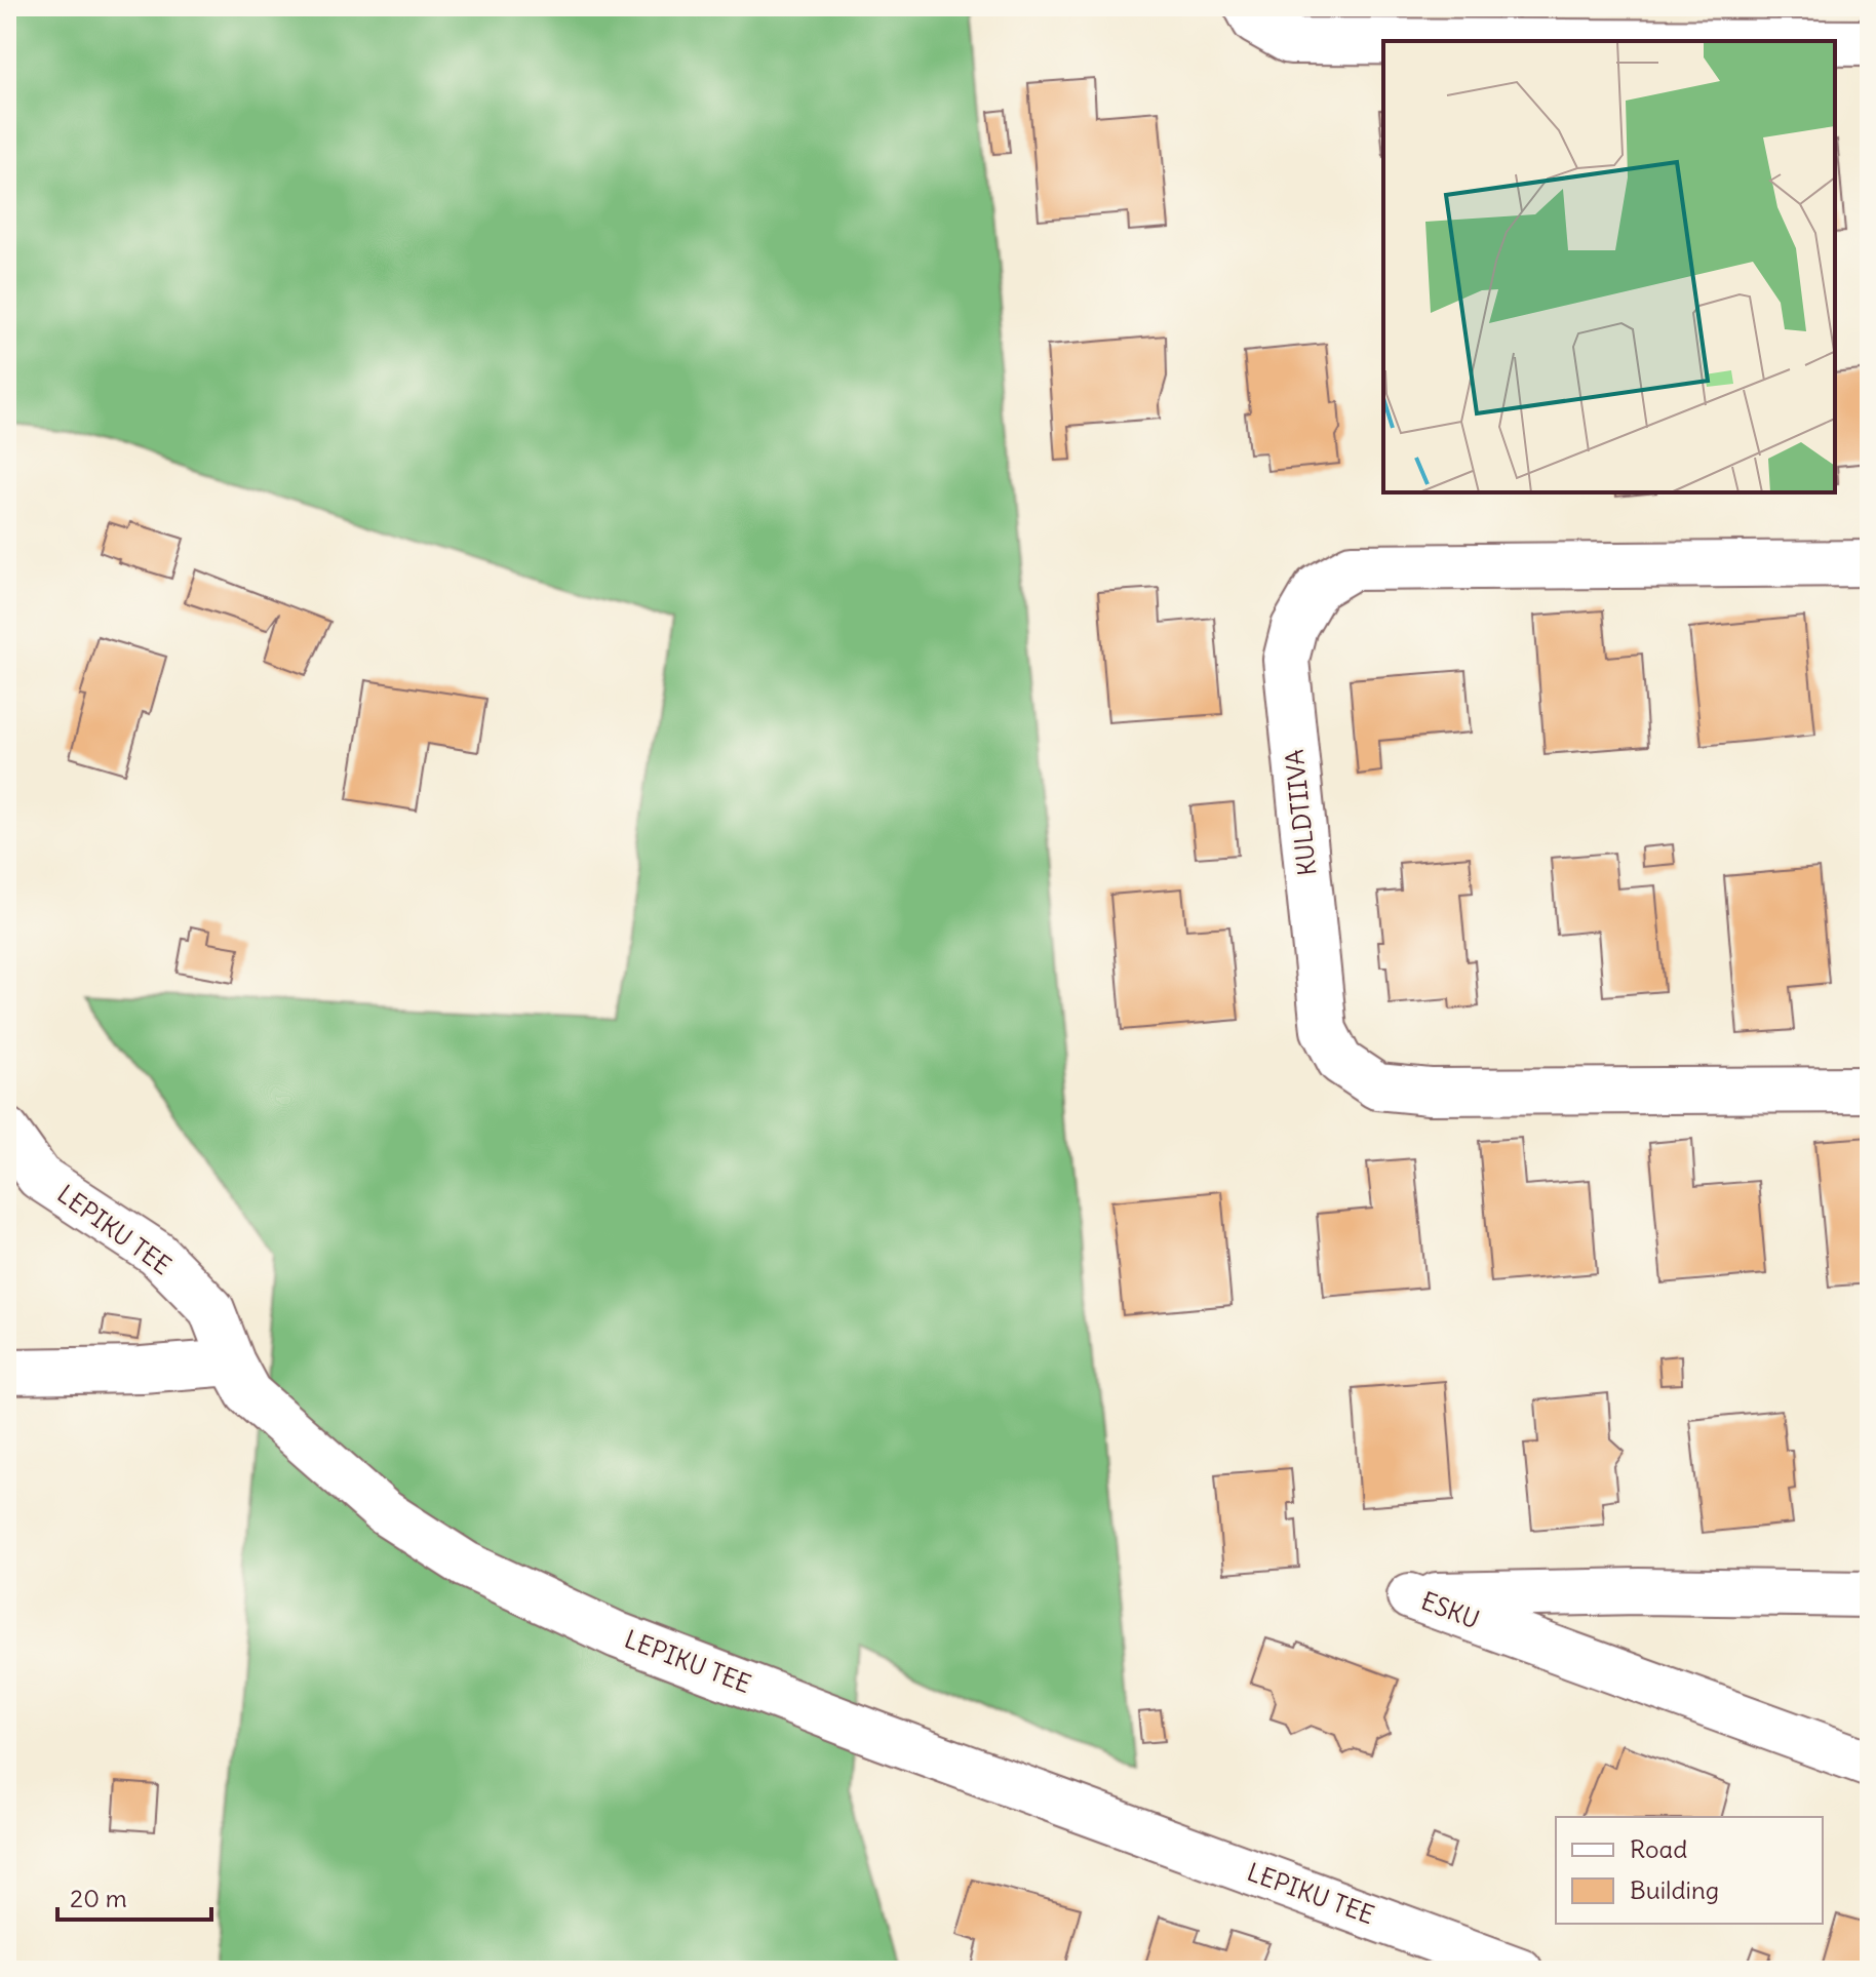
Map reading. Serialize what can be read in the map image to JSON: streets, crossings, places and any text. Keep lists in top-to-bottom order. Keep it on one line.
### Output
{"streets":{"street":["KULDTIIVA","LEPIKU TEE","ESKU"]},"legend":["Road","Building"],"scale_bar":"20 m"}
